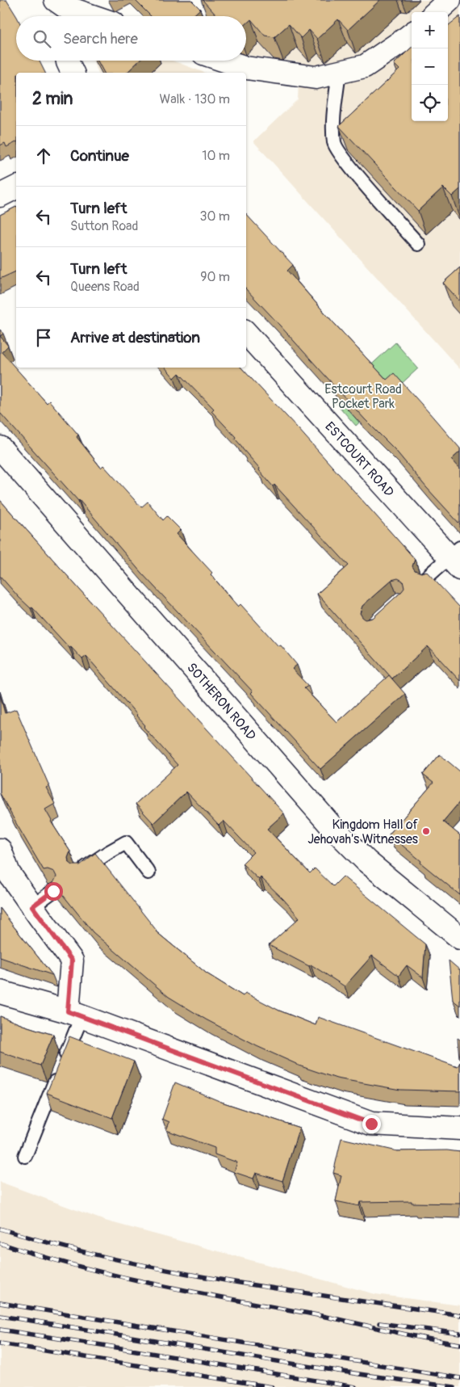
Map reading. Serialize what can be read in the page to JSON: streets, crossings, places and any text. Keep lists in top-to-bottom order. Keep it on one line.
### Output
{"streets":{"street":["ESTCOURT ROAD","SOTHERON ROAD"]},"parks":["Estcourt Road Pocket Park"],"places":["Kingdom Hall of Jehovah's Witnesses"],"page":{"map_buttons":["+","−"],"search":"Search here","heading":["2 min","Walk · 130 m"],"list":[["Continue","10 m"],["Turn left","Sutton Road","30 m"],["Turn left","Queens Road","90 m"],"Arrive at destination"]}}
